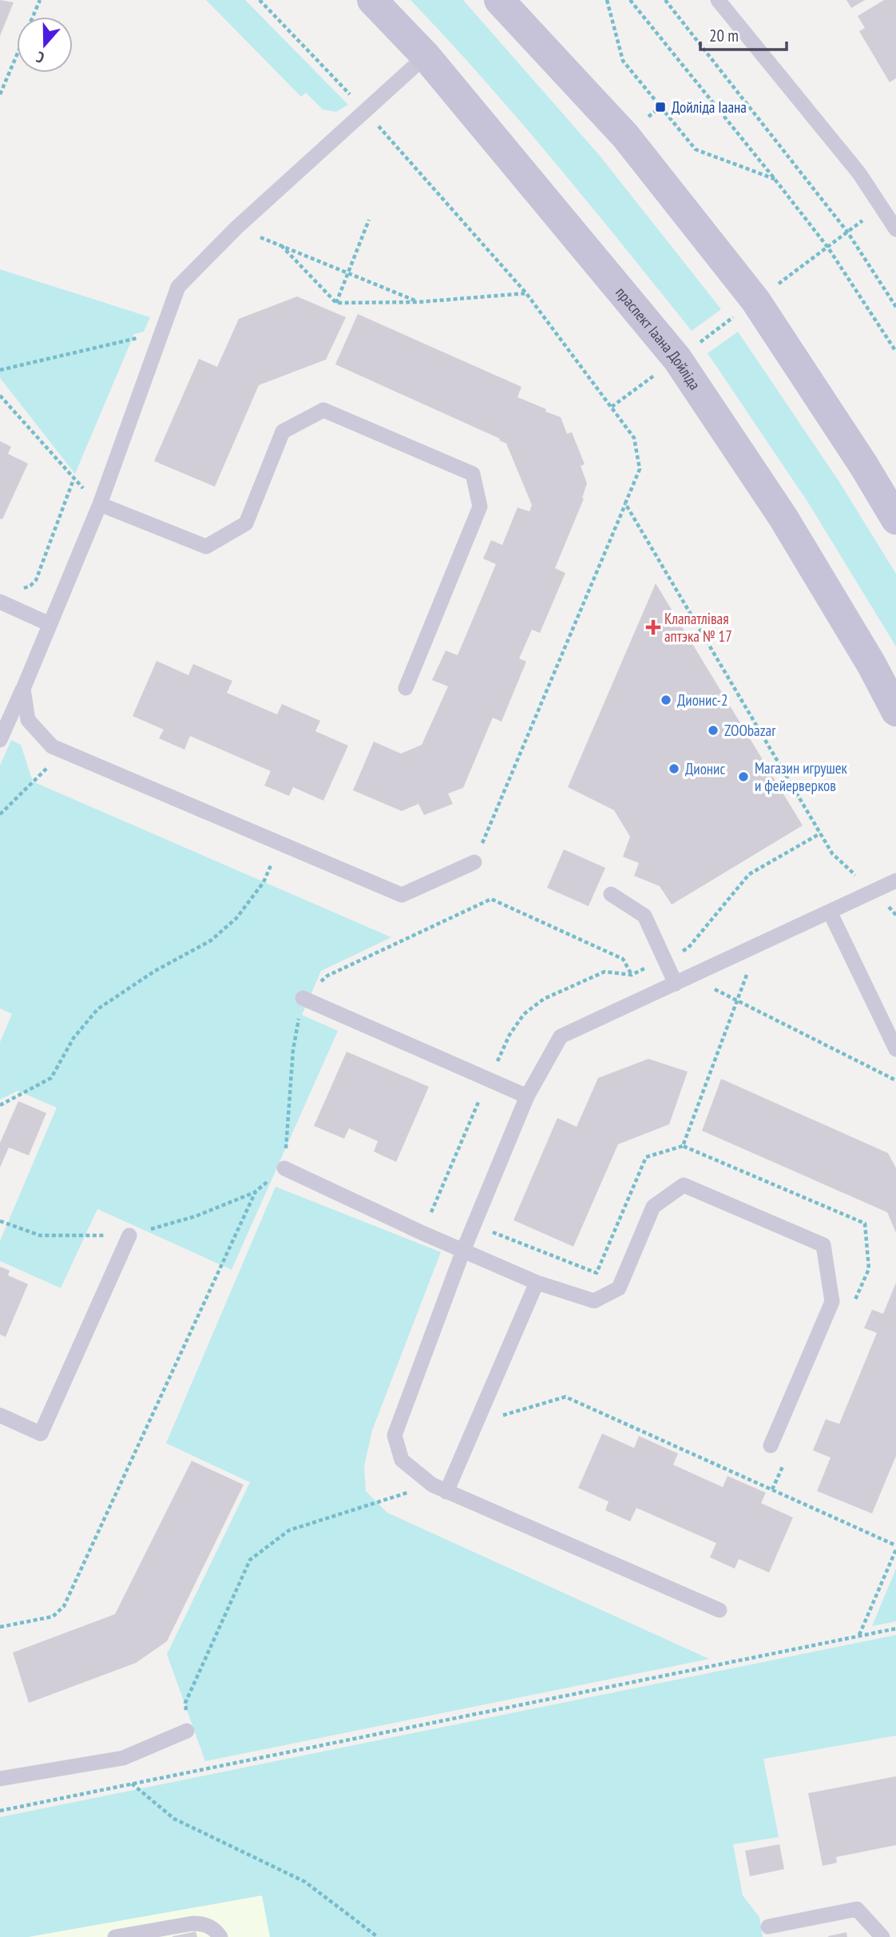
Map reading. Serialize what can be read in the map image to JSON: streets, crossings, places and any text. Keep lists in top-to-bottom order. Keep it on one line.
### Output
{"streets":{"main road":["праспект Іаана Дойліда"]},"places":{"transit":["Дойліда Іаана"],"health":["Клапатлівая аптэка № 17"],"other":["Дионис-2","ZOObazar","Дионис","Магазин игрушек и фейерверков"]},"scale_bar":"20 m","north":"bottom"}
